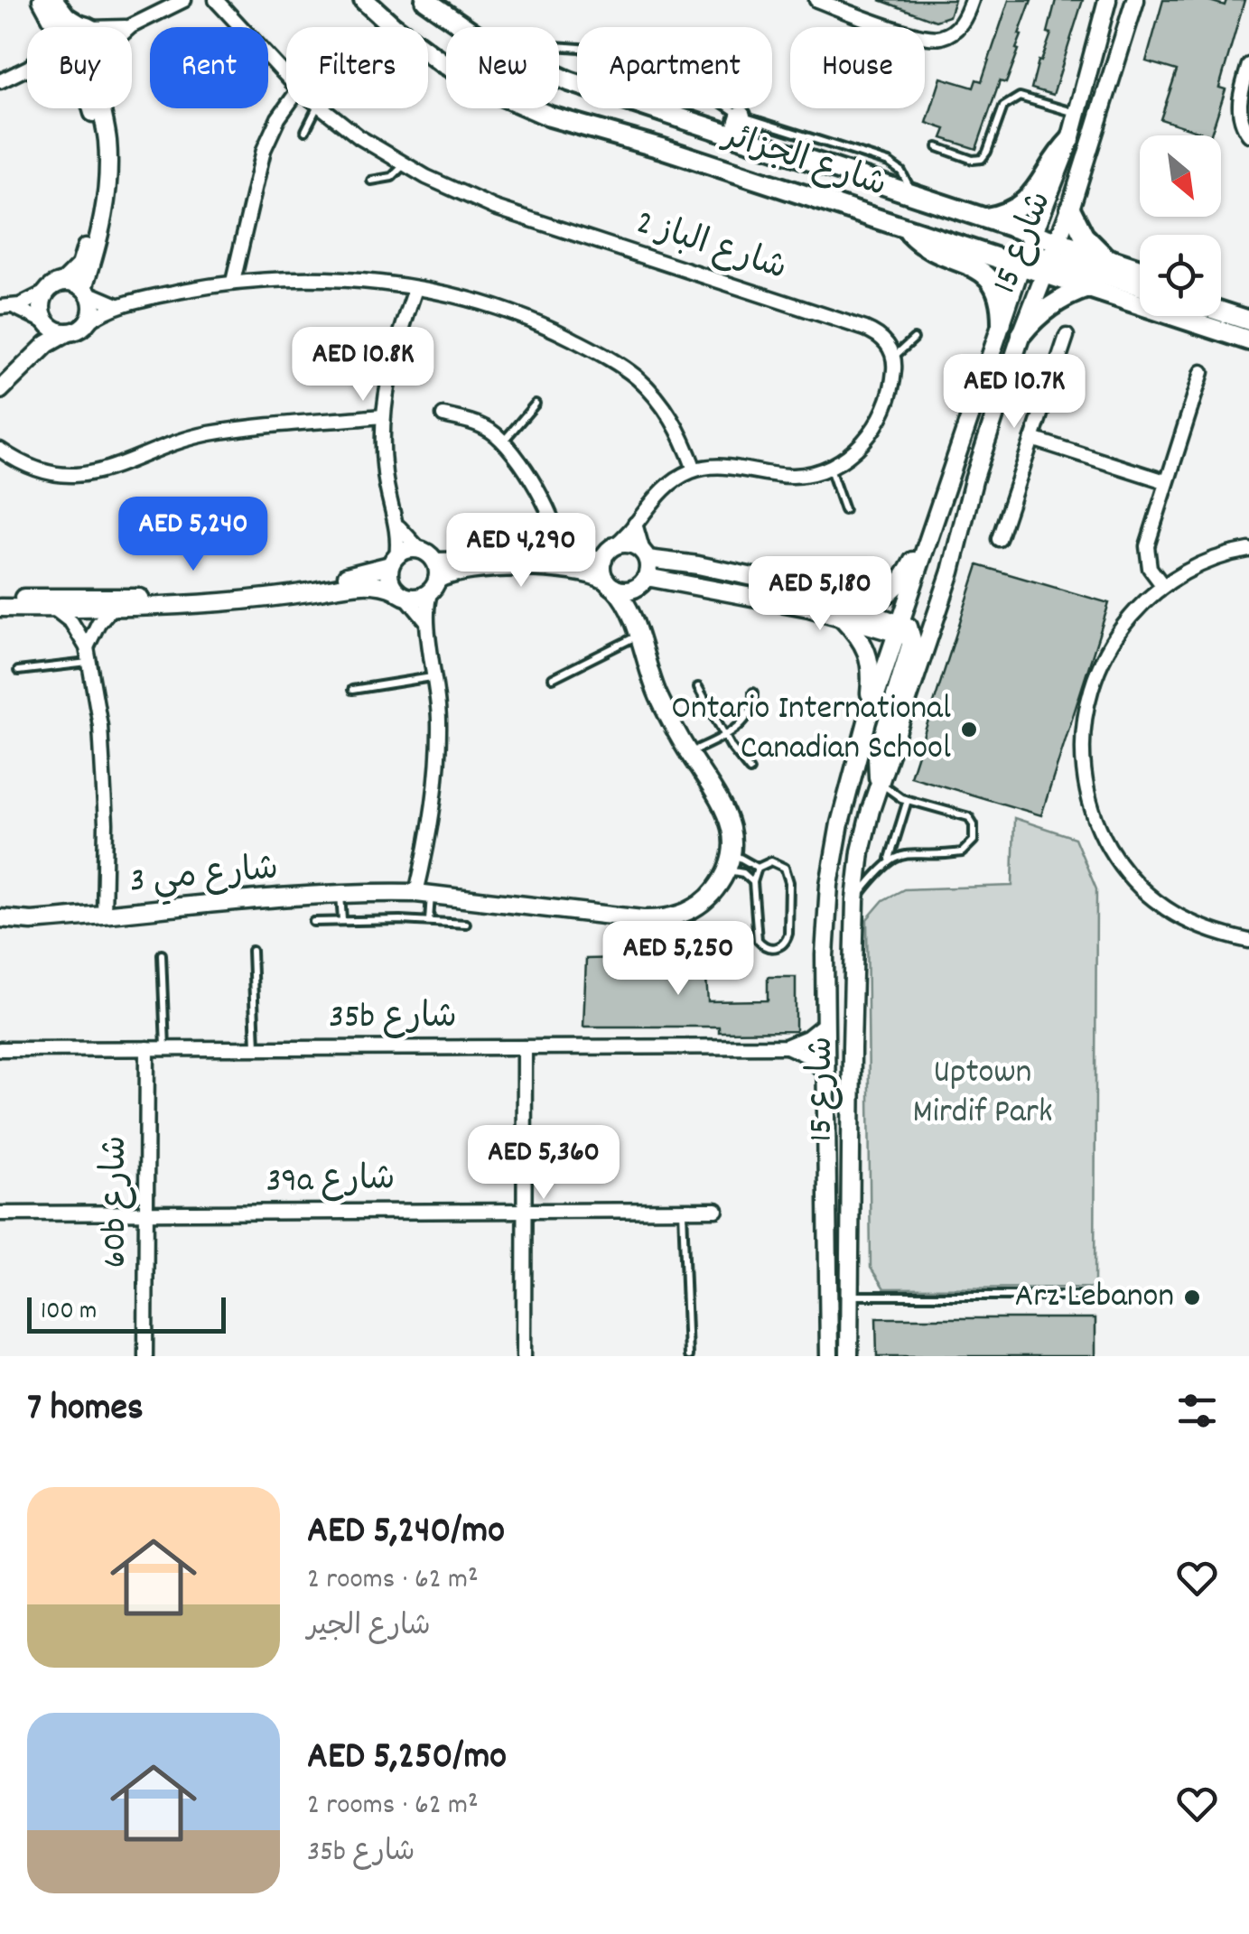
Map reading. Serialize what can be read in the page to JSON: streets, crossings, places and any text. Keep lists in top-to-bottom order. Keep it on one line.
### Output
{"streets":{"main road":["شارع الجزائر"],"street":["شارع 15","شارع الباز 2","شارع مي 3","35b شارع","39a شارع","60b شارع"]},"crossings":[["شارع الجزائر","شارع 15"],["35b شارع","60b شارع"],["39a شارع","60b شارع"]],"parks":["Uptown Mirdif Park"],"places":["Ontario International Canadian School","Arz Lebanon"],"scale_bar":"100 m","north":"bottom right","page":{"chip":["Buy","Rent","Filters","New","Apartment","House"],"price":["AED 10.8K","AED 10.7K","AED 5,240","AED 4,290","AED 5,180","AED 5,250","AED 5,360"],"scale":"100 m","heading":"7 homes","list":[{"name":"AED 5,240/mo","note":"2 rooms · 62 m² · شارع الجير"},{"name":"AED 5,250/mo","note":"2 rooms · 62 m² · 35b شارع"}]}}
